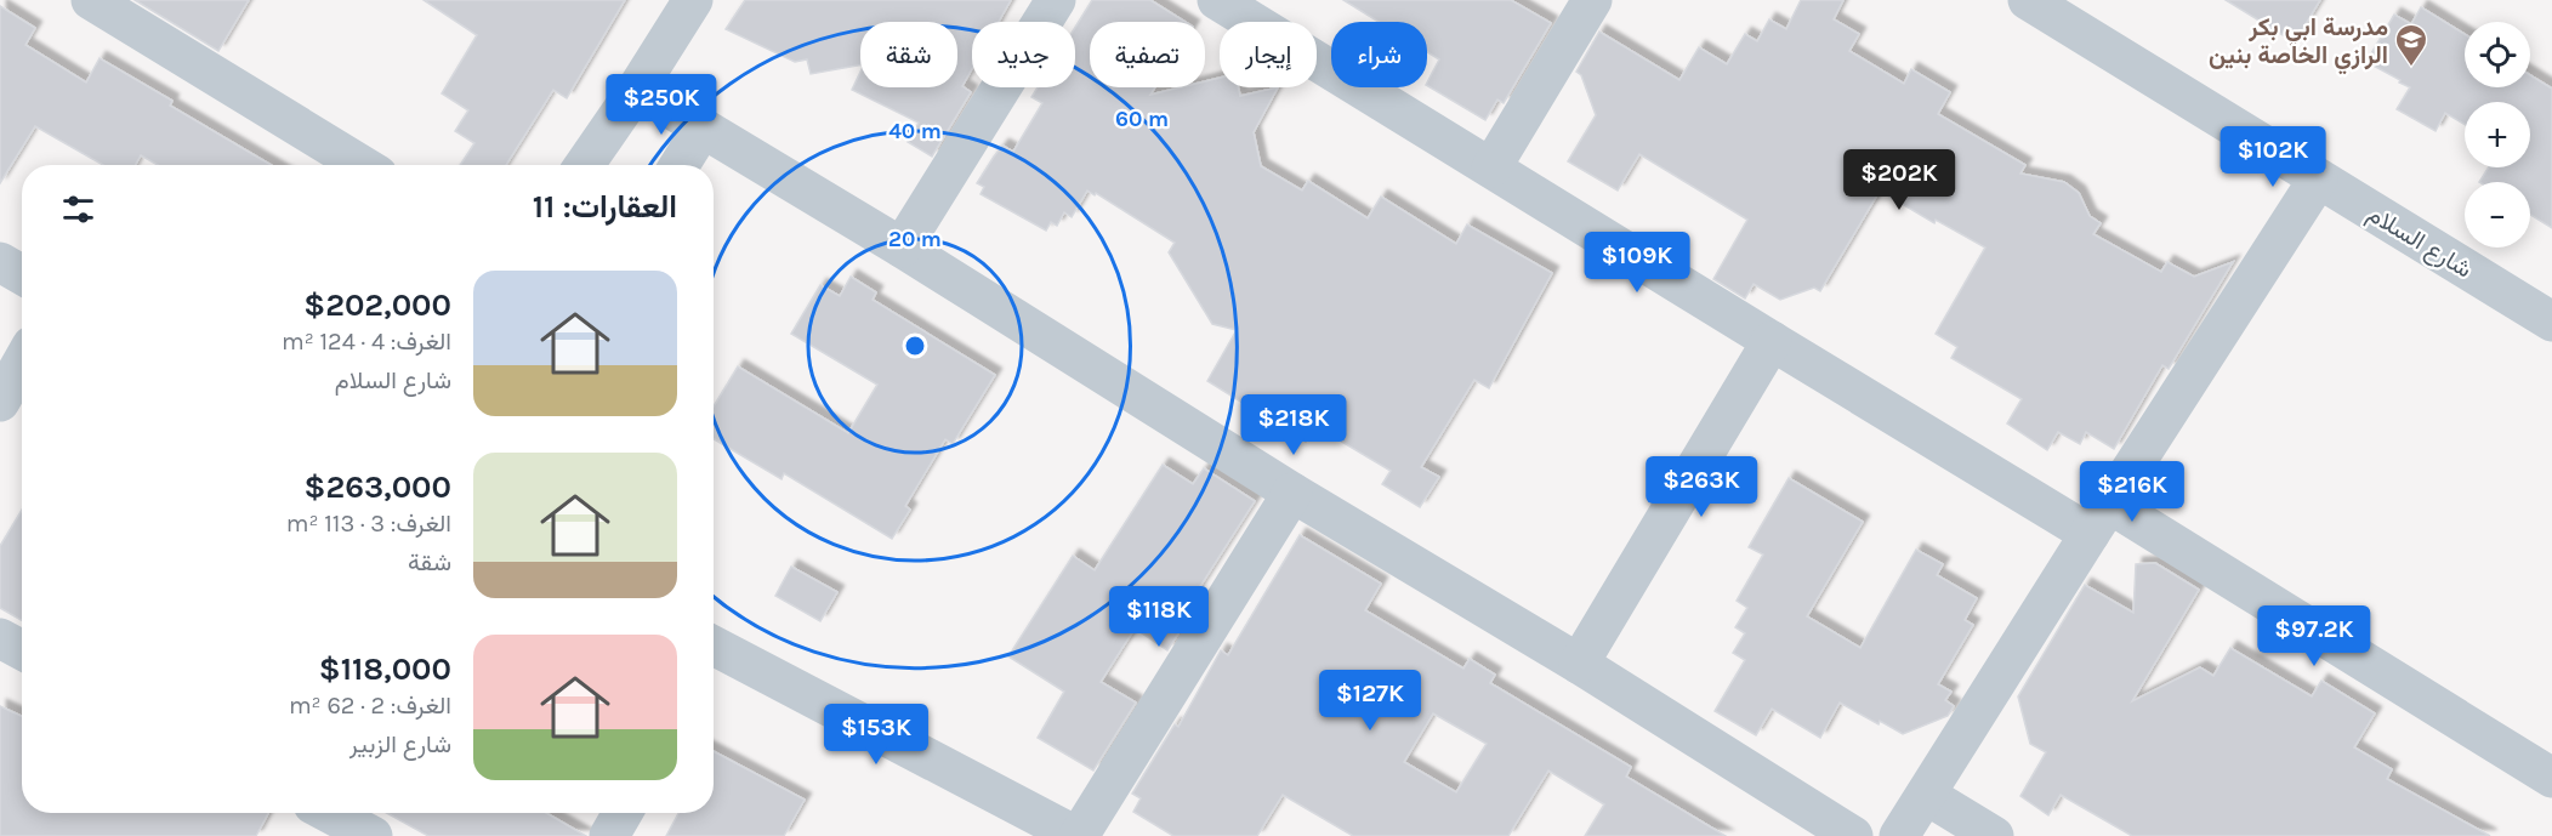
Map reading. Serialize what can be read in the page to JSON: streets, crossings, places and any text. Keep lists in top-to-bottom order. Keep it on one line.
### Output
{"streets":{"street":["شارع السلام"]},"places":{"school or university":["مدرسة ابي بكر الرازي الخاصة بنين"]},"page":{"map_buttons":["+","−"],"chip":["شراء","إيجار","تصفية","جديد","شقة"],"price":["$250K","$102K","$202K","$109K","$218K","$263K","$216K","$118K","$97.2K","$127K","$153K"],"heading":"العقارات: 11","list":[{"name":"$202,000","note":"الغرف: 4 · 124 m² · شارع السلام"},{"name":"$263,000","note":"الغرف: 3 · 113 m² · شقة"},{"name":"$118,000","note":"الغرف: 2 · 62 m² · شارع الزبير"}]},"rings":["60 m","40 m","20 m"]}
